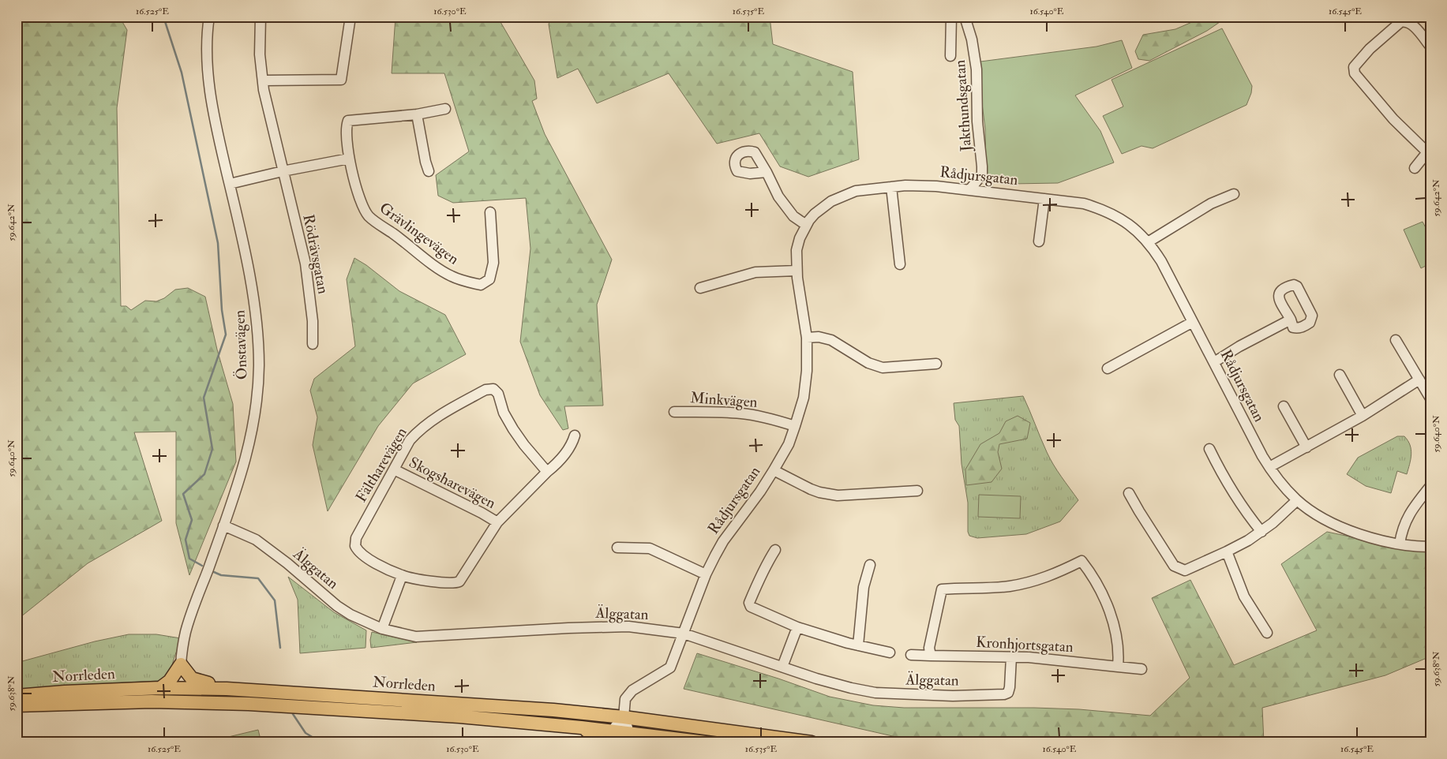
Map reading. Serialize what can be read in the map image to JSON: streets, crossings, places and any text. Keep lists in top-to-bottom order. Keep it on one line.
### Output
{"streets":{"main road":["Norrleden"],"street":["Jakthundsgatan","Rådjursgatan","Grävlingevägen","Rödrävsgatan","Önstavägen","Minkvägen","Fältharevägen","Skogsharevägen","Älggatan","Kronhjortsgatan"]},"crossings":[["Jakthundsgatan","Rådjursgatan"],["Rådjursgatan","Minkvägen"],["Rådjursgatan","Älggatan"],["Rådjursgatan","Norrleden"],["Önstavägen","Älggatan"],["Fältharevägen","Skogsharevägen"],["Älggatan","Kronhjortsgatan"]],"coordinates":["16.525°E","16.530°E","16.535°E","16.540°E","16.545°E","59.642°N","59.640°N","59.638°N"]}
